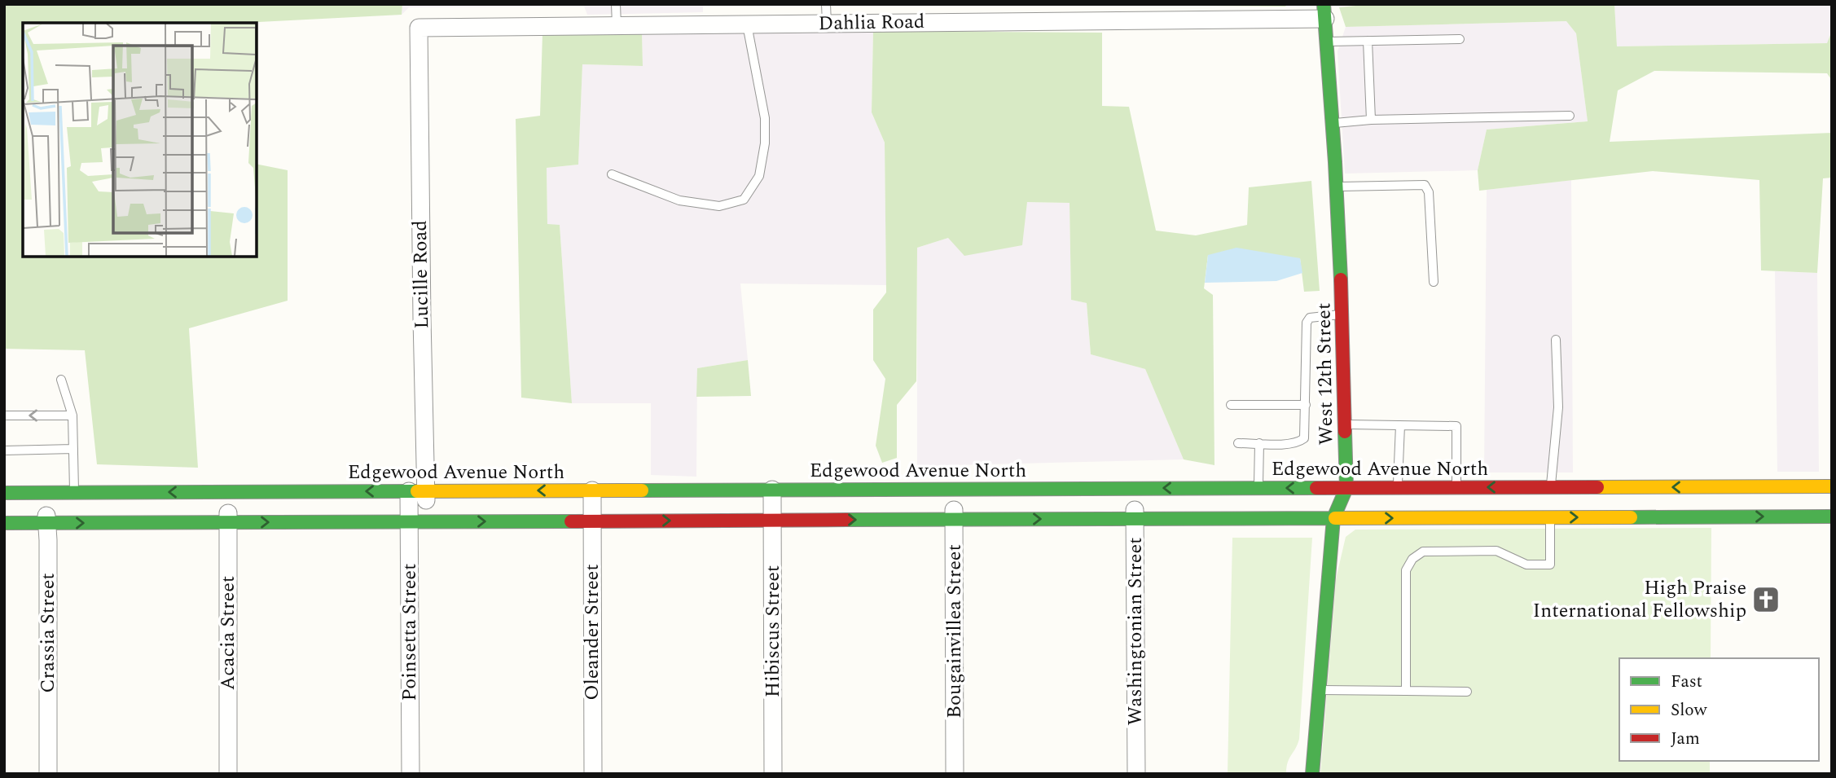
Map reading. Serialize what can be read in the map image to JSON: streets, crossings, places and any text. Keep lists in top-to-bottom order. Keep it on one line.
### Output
{"streets":{"main road":["West 12th Street","Edgewood Avenue North"],"street":["Dahlia Road","Lucille Road","Hibiscus Street","Bougainvillea Street","Washingtonian Street","Poinsetta Street","Oleander Street","Crassia Street","Acacia Street"]},"crossings":[["Dahlia Road","Lucille Road"],["Dahlia Road","West 12th Street"],["Lucille Road","Edgewood Avenue North"],["Lucille Road","Poinsetta Street"],["West 12th Street","Edgewood Avenue North"],["Edgewood Avenue North","Hibiscus Street"],["Edgewood Avenue North","Bougainvillea Street"],["Edgewood Avenue North","Washingtonian Street"],["Edgewood Avenue North","Oleander Street"],["Edgewood Avenue North","Crassia Street"],["Edgewood Avenue North","Acacia Street"]],"places":{"church":["High Praise International Fellowship"]},"legend":["Fast","Slow","Jam"]}
